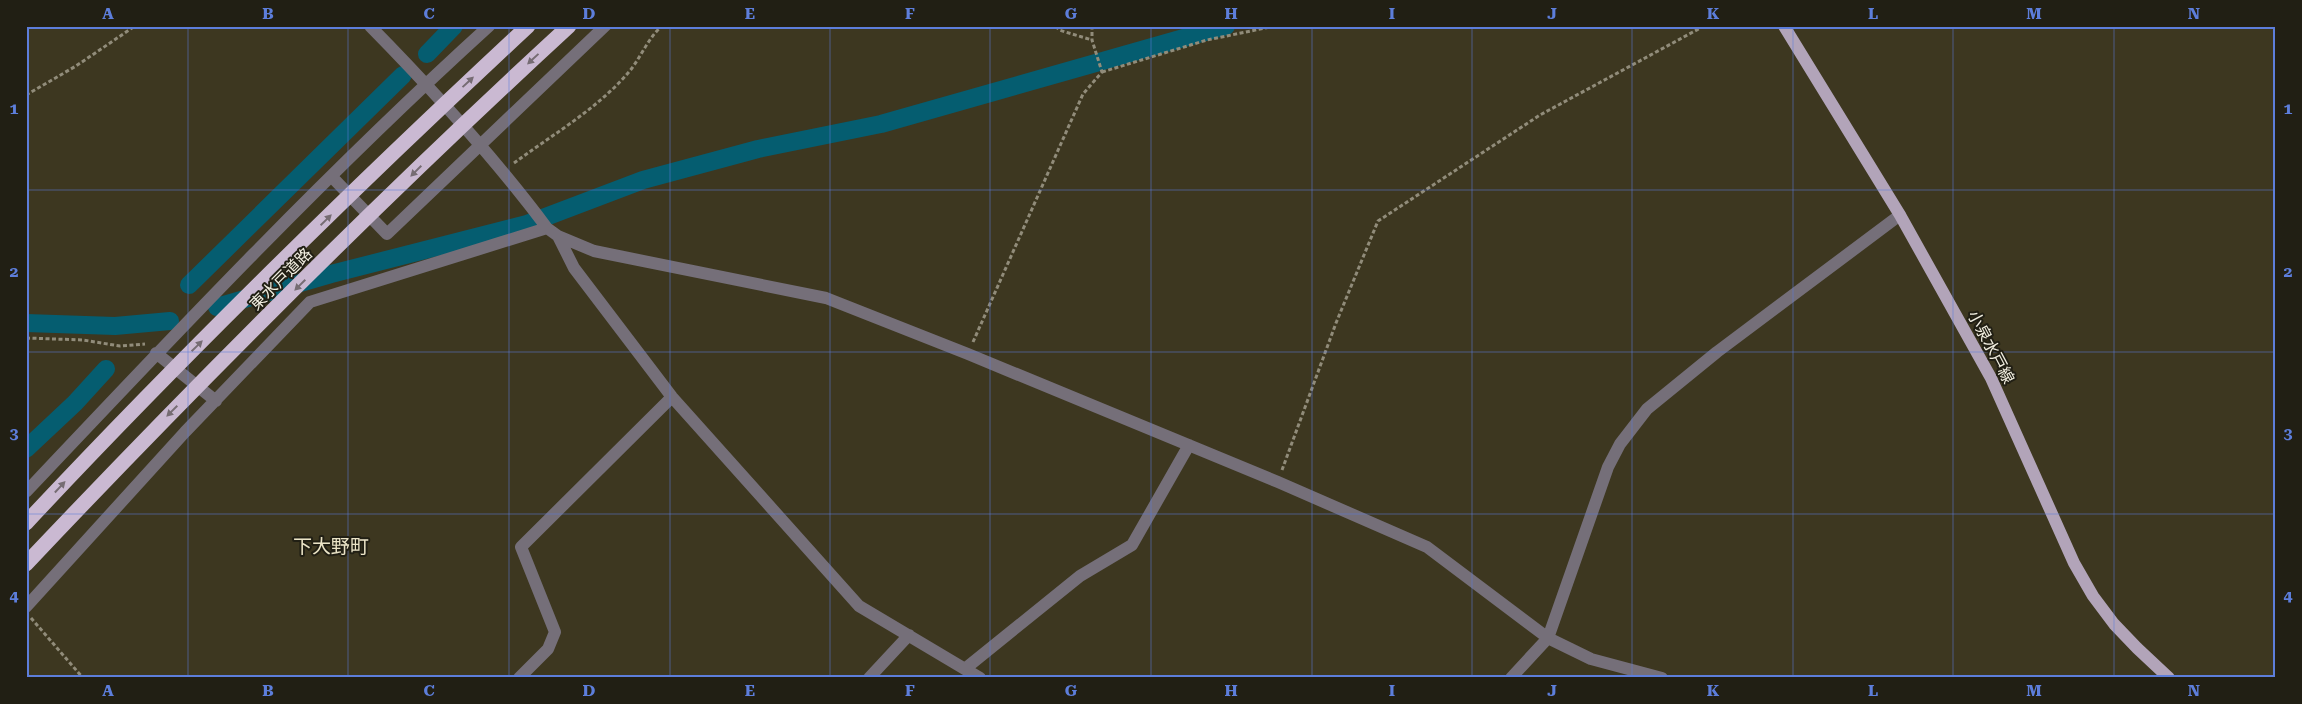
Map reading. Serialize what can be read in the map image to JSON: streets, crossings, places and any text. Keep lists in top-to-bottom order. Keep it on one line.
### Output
{"streets":{"highway":["東水戸道路"],"main road":["小泉水戸線"]},"districts":["下大野町"],"grid":{"columns":["A","B","C","D","E","F","G","H","I","J","K","L","M","N"],"rows":["1","2","3","4"]}}
